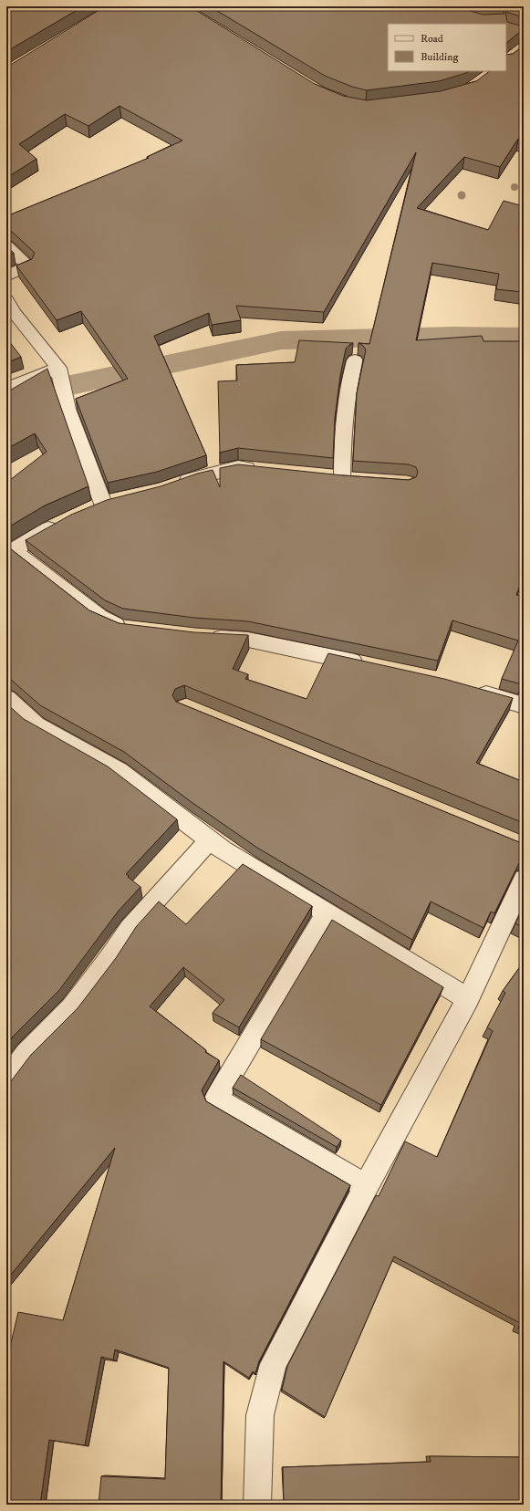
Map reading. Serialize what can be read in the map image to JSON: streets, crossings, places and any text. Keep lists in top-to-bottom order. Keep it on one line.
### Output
{"legend":["Road","Building"]}
